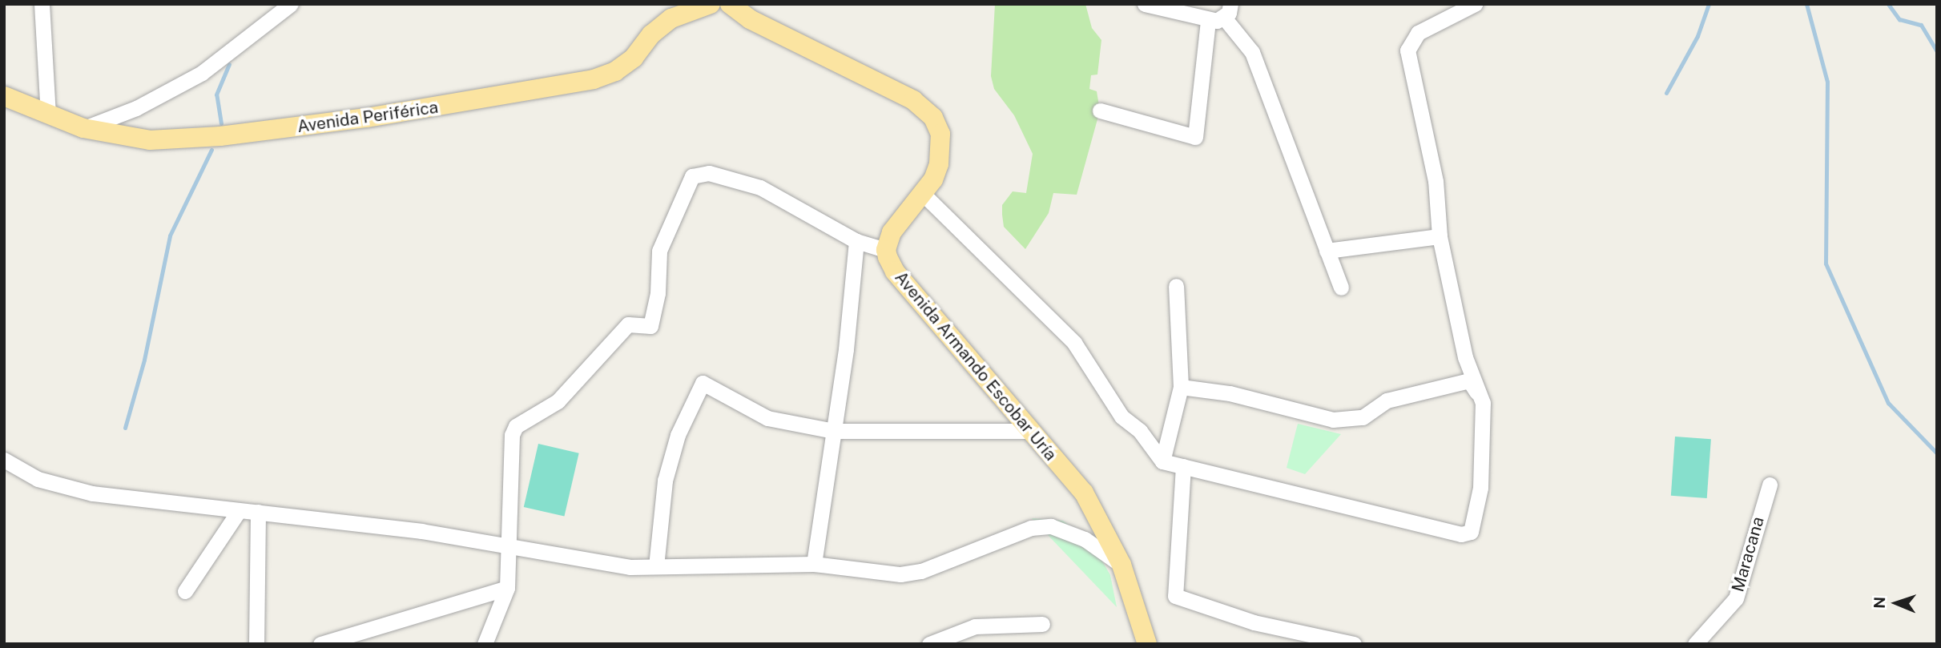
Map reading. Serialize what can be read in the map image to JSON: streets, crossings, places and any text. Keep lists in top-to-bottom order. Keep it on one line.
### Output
{"streets":{"main road":["Avenida Periférica","Avenida Armando Escobar Uría"],"street":["Maracana"]},"north":"left"}
